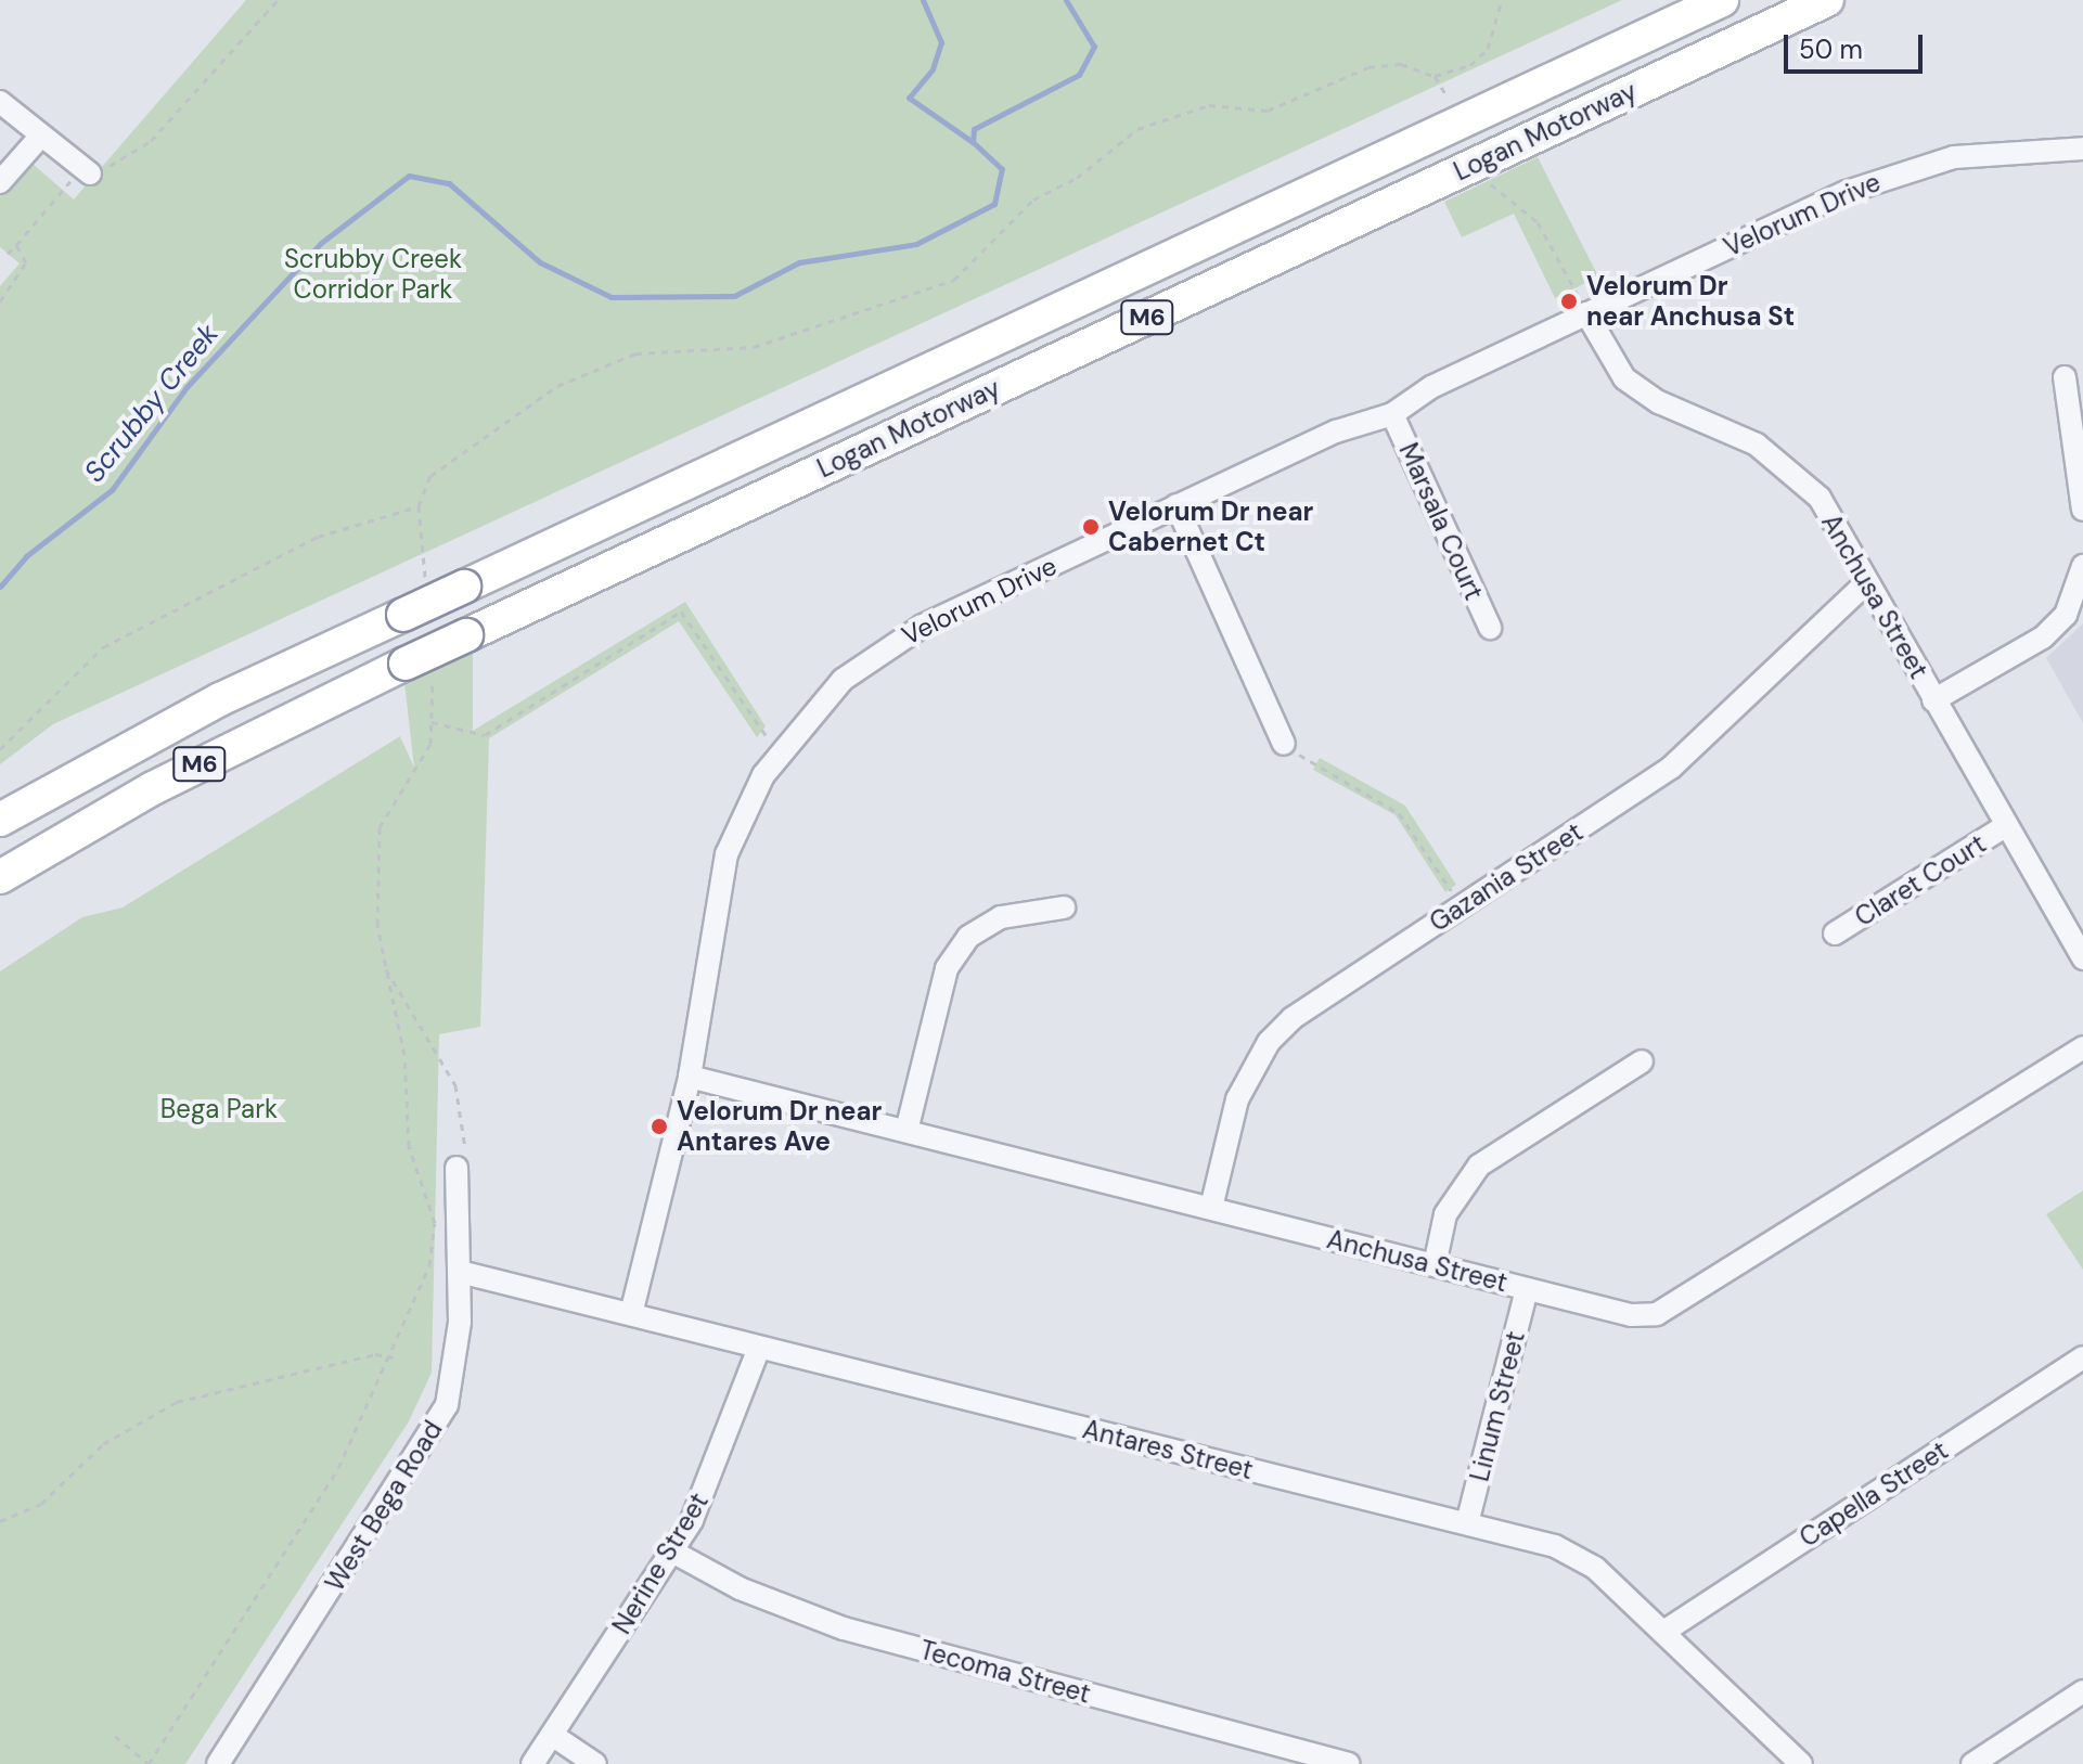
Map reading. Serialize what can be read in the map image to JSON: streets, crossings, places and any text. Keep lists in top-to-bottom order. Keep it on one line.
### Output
{"streets":{"highway":["Logan Motorway","M6"],"street":["Velorum Drive","Marsala Court","Anchusa Street","Gazania Street","Claret Court","Linum Street","Antares Street","Capella Street","West Bega Road","Nerine Street","Tecoma Street"]},"crossings":[["Velorum Drive","Marsala Court"],["Velorum Drive","Anchusa Street"],["Velorum Drive","Antares Street"],["Anchusa Street","Gazania Street"],["Anchusa Street","Claret Court"],["Anchusa Street","Linum Street"],["Linum Street","Antares Street"],["Antares Street","Capella Street"],["Antares Street","West Bega Road"],["Antares Street","Nerine Street"],["Nerine Street","Tecoma Street"]],"water":["Scrubby Creek"],"parks":["Scrubby Creek Corridor Park","Bega Park"],"places":["Velorum Dr near Anchusa St","Velorum Dr near Cabernet Ct","Velorum Dr near Antares Ave"],"scale_bar":"50 m"}
